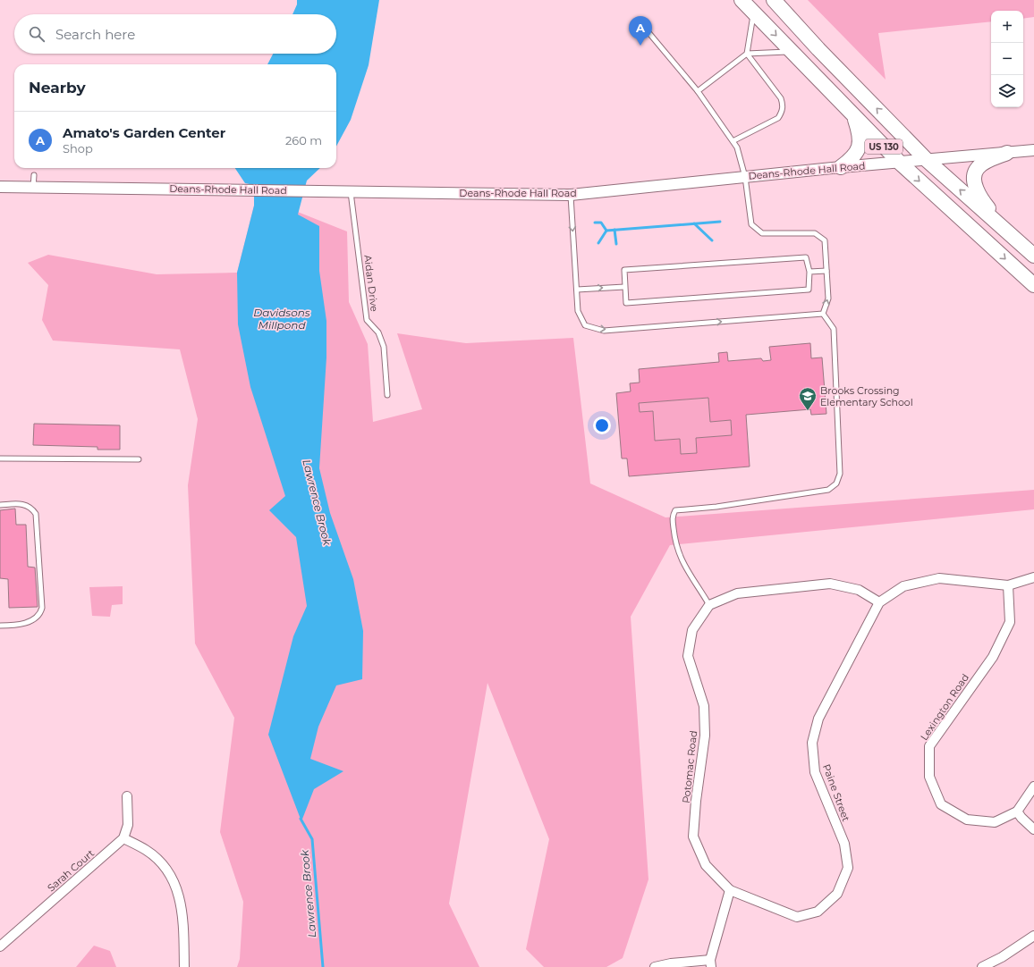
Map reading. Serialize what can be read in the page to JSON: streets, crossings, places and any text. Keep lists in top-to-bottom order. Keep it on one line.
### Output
{"streets":{"highway":["US 130"],"street":["Deans-Rhode Hall Road","Lexington Road","Potomac Road","Paine Street","Sarah Court"],"lane":["Aidan Drive"]},"crossings":[["US 130","Deans-Rhode Hall Road"],["Deans-Rhode Hall Road","Aidan Drive"],["Lexington Road","Paine Street"],["Potomac Road","Paine Street"]],"water":["Davidsons Millpond","Lawrence Brook"],"places":{"school or university":["Brooks Crossing Elementary School"]},"page":{"map_buttons":["+","−"],"search":"Search here","pins":"A","heading":"Nearby","list":[{"mark":"A","name":"Amato's Garden Center","note":"Shop","value":"260 m"}]}}
